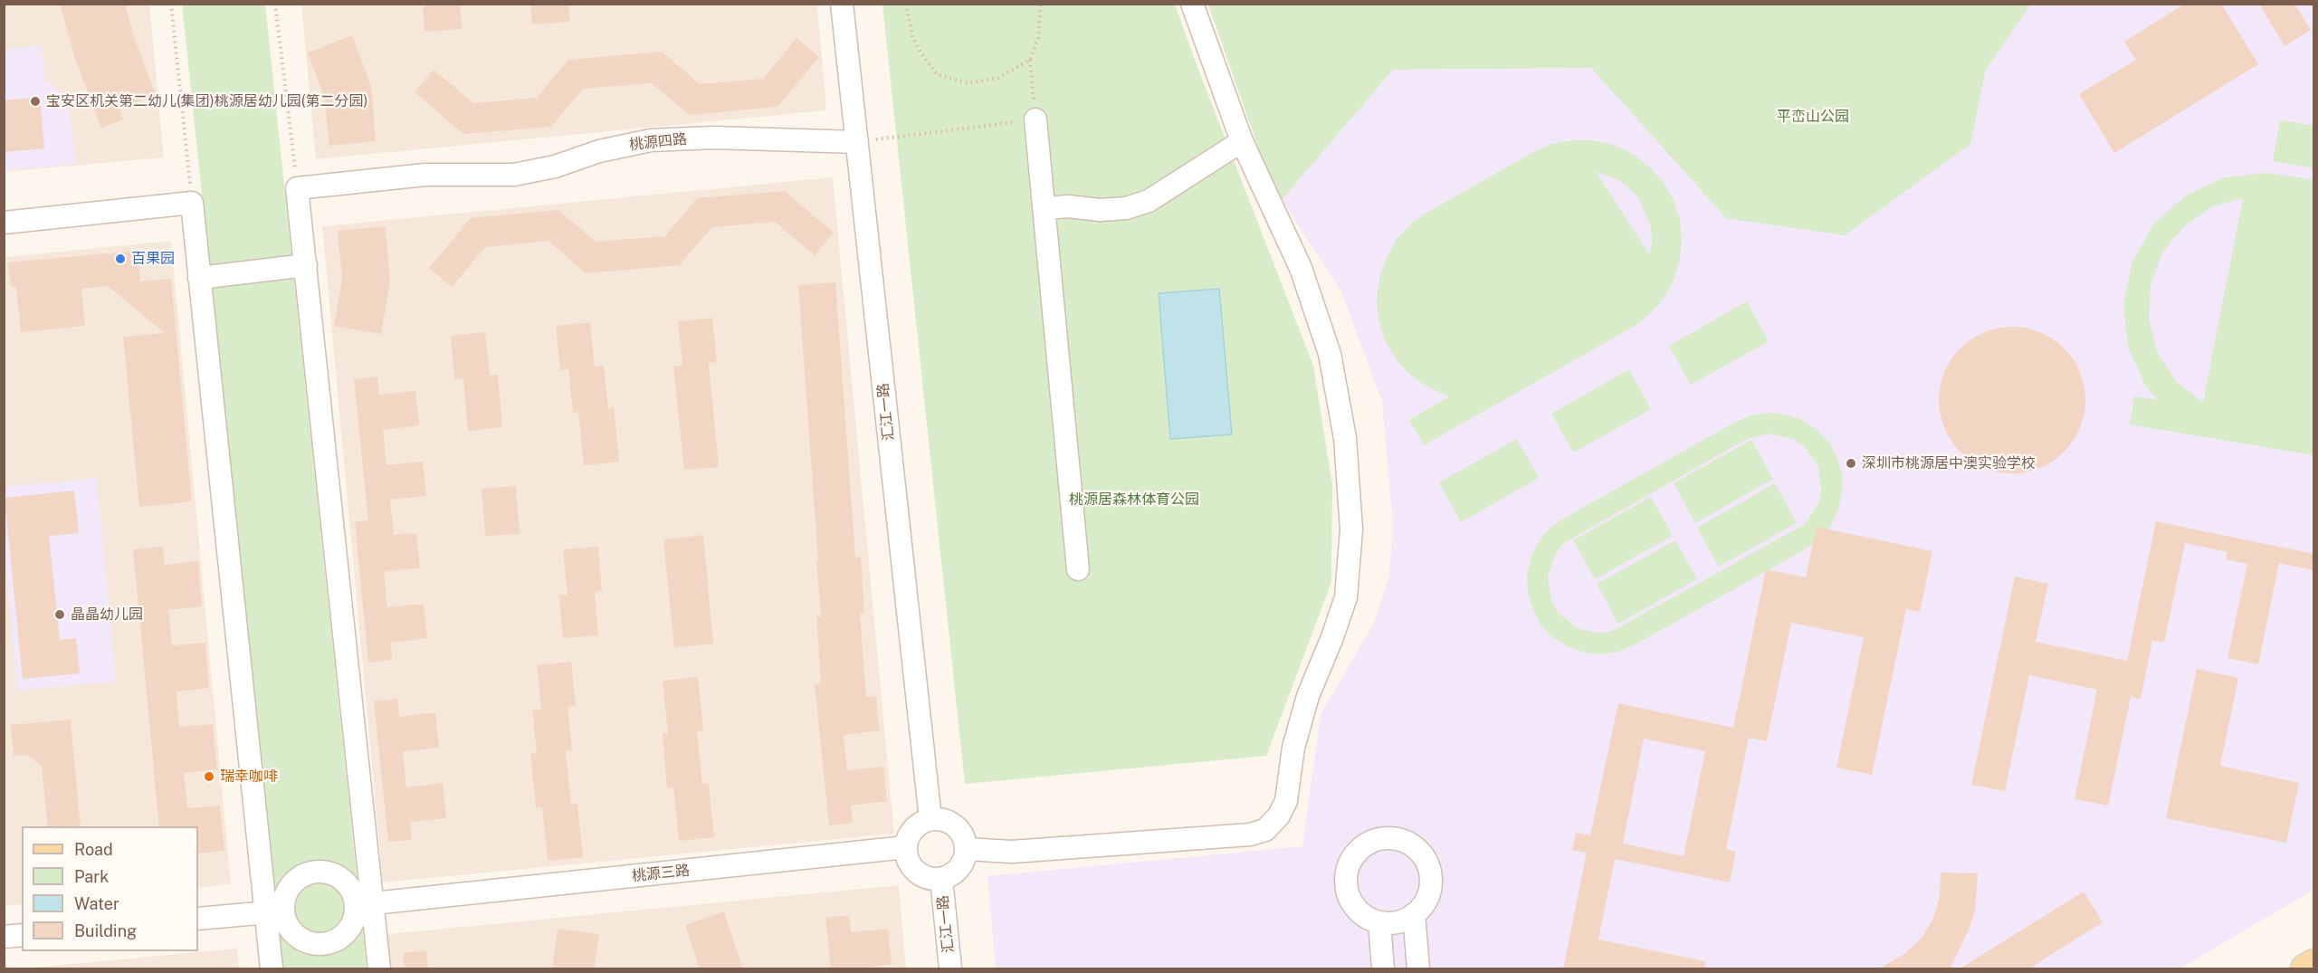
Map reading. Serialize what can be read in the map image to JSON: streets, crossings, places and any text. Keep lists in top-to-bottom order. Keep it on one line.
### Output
{"streets":{"street":["桃源四路","汇江一路","桃源三路"]},"crossings":[["桃源四路","汇江一路"],["汇江一路","桃源三路"]],"parks":["平峦山公园","桃源居森林体育公园"],"places":["宝安区机关第二幼儿(集团)桃源居幼儿园(第二分园)","百果园","深圳市桃源居中澳实验学校","晶晶幼儿园","瑞幸咖啡"],"legend":["Road","Park","Water","Building"]}
